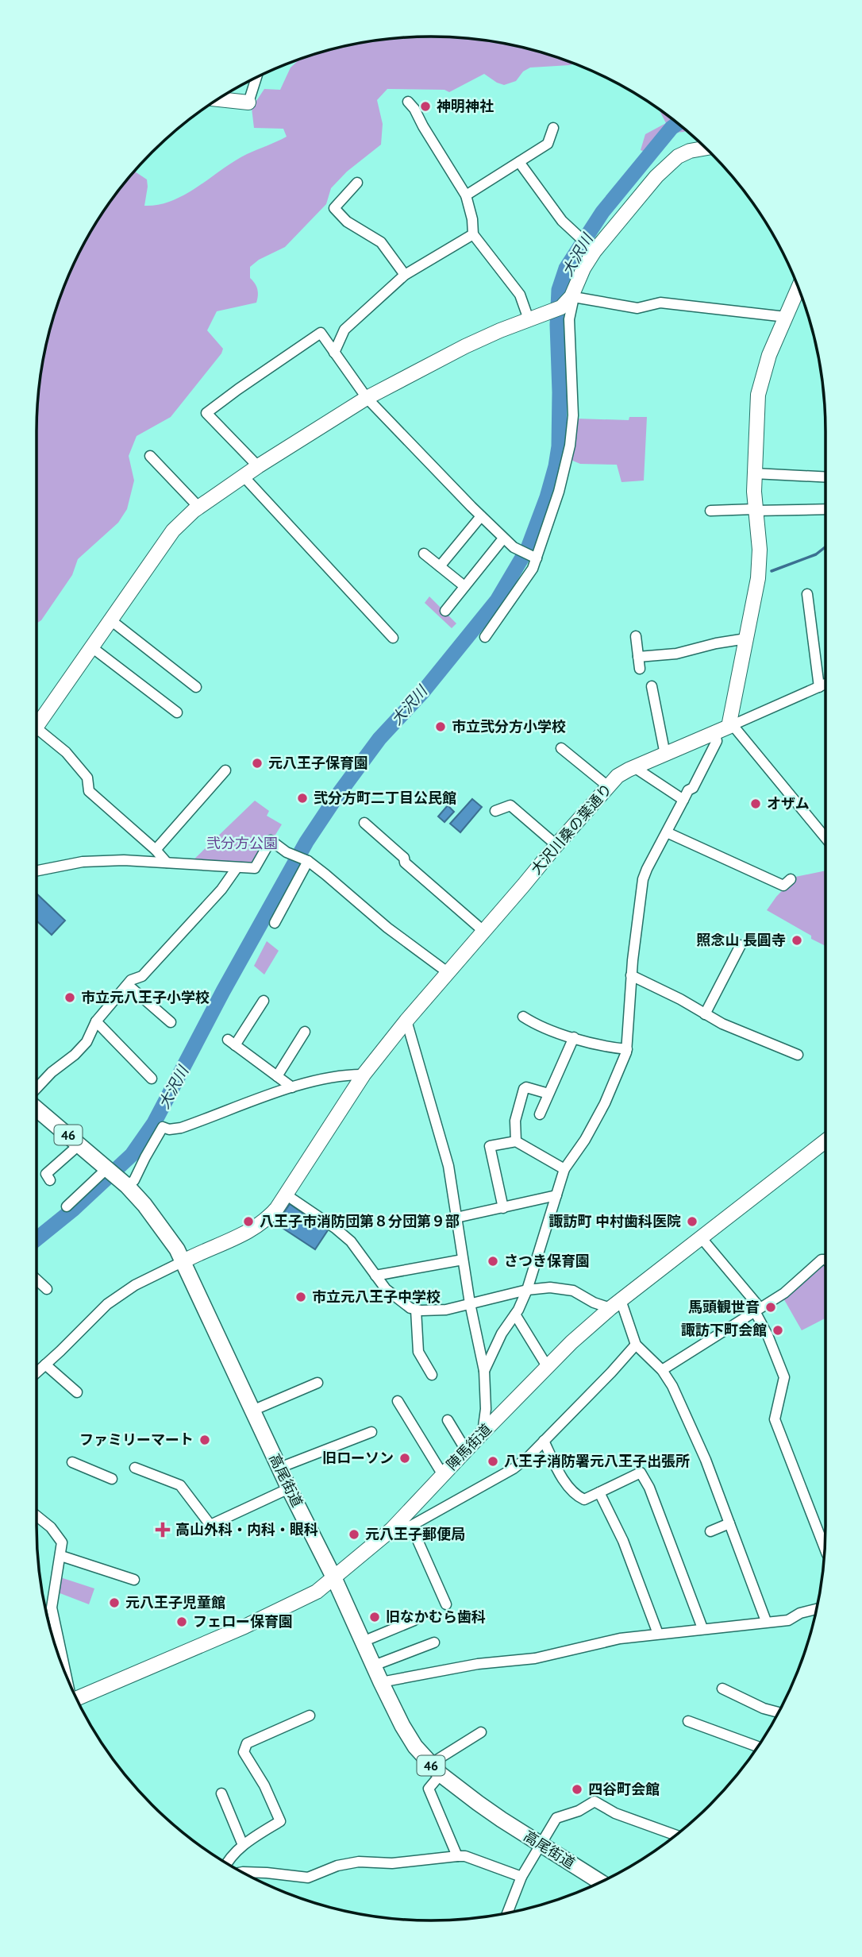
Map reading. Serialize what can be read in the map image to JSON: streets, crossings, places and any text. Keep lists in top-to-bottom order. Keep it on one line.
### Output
{"streets":{"main road":["46","高尾街道"],"street":["大沢川桑の葉通り","陣馬街道"]},"crossings":[["大沢川桑の葉通り","高尾街道"],["陣馬街道","高尾街道"]],"water":["大沢川"],"parks":["弐分方公園"],"places":{"other":["神明神社","市立弐分方小学校","元八王子保育園","弐分方町二丁目公民館","オザム","照念山 長圓寺","市立元八王子小学校","八王子市消防団第８分団第９部","諏訪町 中村歯科医院","さつき保育園","市立元八王子中学校","馬頭観世音","諏訪下町会館","ファミリーマート","旧ローソン","八王子消防署元八王子出張所","元八王子郵便局","元八王子児童館","旧なかむら歯科","フェロー保育園","四谷町会館"],"health":["高山外科・内科・眼科"]}}
